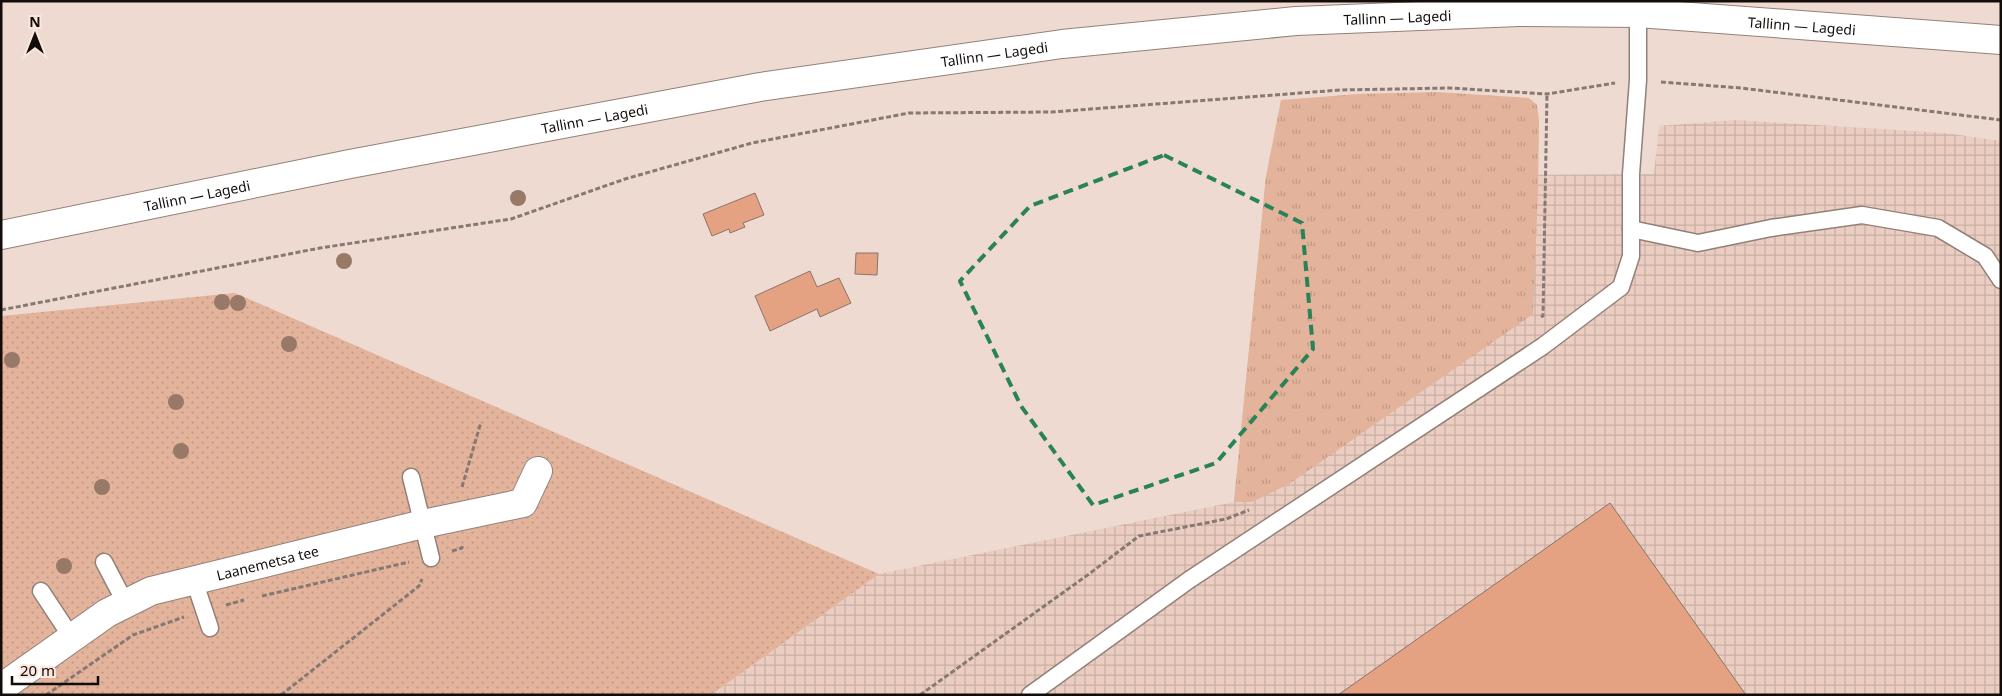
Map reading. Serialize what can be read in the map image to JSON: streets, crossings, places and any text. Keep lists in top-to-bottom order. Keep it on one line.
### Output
{"streets":{"street":["Tallinn — Lagedi","Laanemetsa tee"]},"scale_bar":"20 m","north":"top"}
